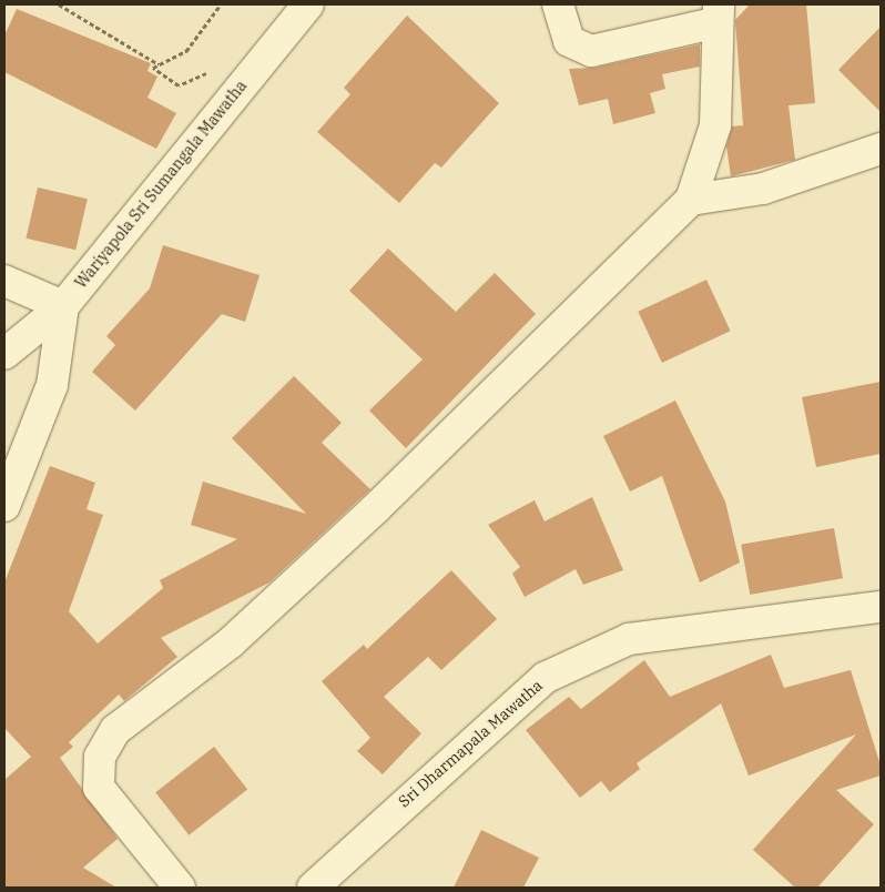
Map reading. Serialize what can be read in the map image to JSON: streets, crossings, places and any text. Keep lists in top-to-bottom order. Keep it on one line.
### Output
{"streets":{"street":["Wariyapola Sri Sumangala Mawatha","Sri Dharmapala Mawatha"]}}
